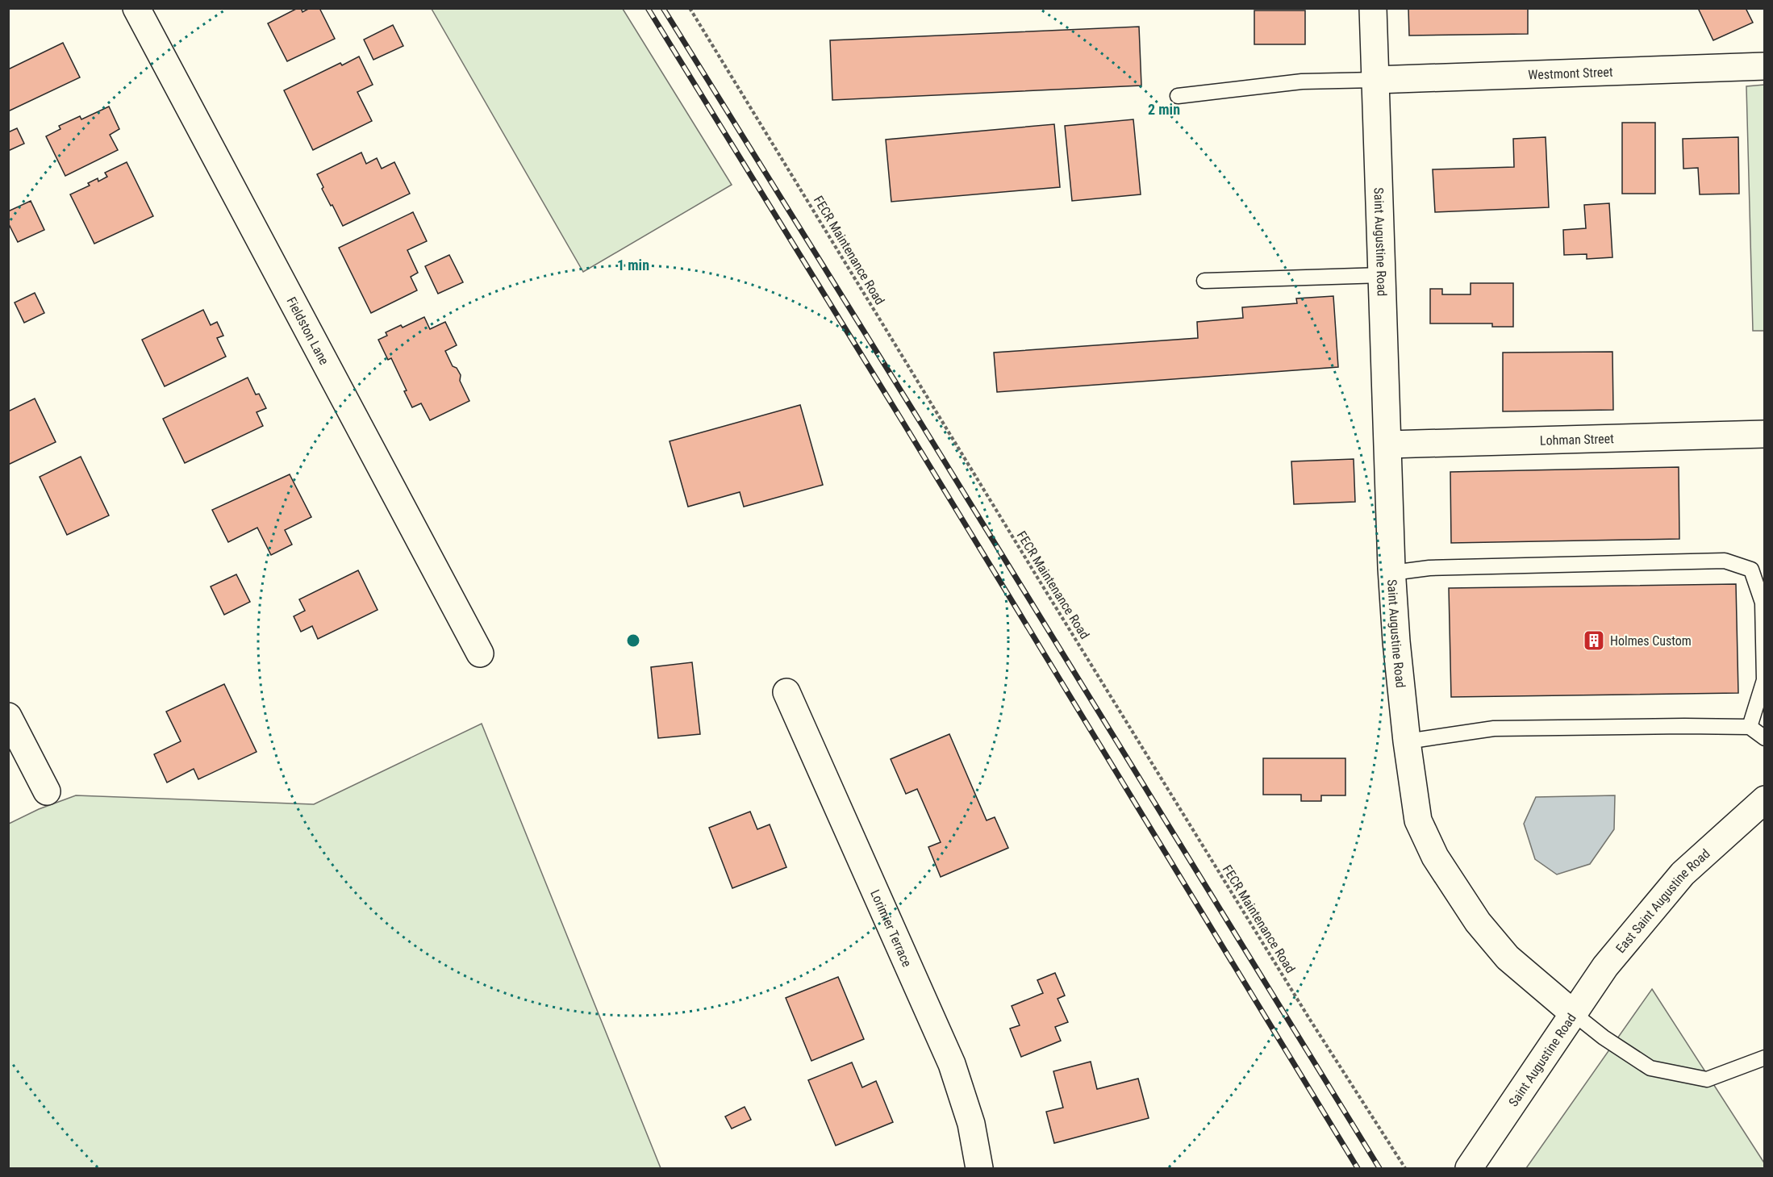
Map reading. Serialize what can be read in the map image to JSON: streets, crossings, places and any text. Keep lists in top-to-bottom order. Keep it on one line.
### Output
{"streets":{"street":["Westmont Street","Saint Augustine Road","Fieldston Lane","Lohman Street","East Saint Augustine Road","Lorimier Terrace"],"path":["FECR Maintenance Road"]},"crossings":[["Westmont Street","Saint Augustine Road"],["Saint Augustine Road","Lohman Street"],["Saint Augustine Road","East Saint Augustine Road"]],"places":{"building":["Holmes Custom"]},"rings":["2 min","1 min"]}
